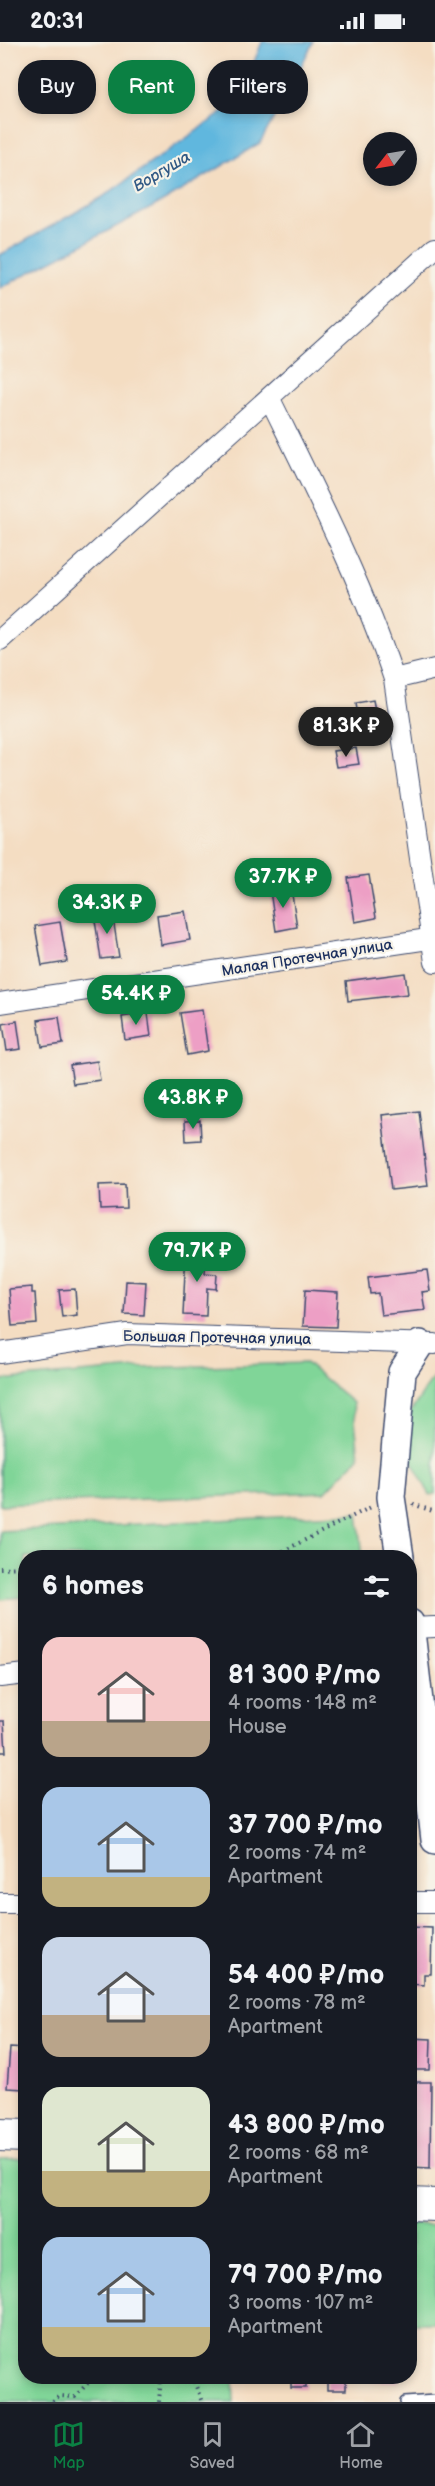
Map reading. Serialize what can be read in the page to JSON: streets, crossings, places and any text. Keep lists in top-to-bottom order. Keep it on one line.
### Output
{"streets":{"street":["Малая Протечная улица","Большая Протечная улица"]},"water":["Воргуша"],"north":"bottom left","page":{"status":"20:31","chip":["Buy","Rent","Filters"],"price":["81.3K ₽","37.7K ₽","34.3K ₽","54.4K ₽","43.8K ₽","79.7K ₽"],"heading":"6 homes","list":[{"name":"81 300 ₽/mo","note":"4 rooms · 148 m² · House"},{"name":"37 700 ₽/mo","note":"2 rooms · 74 m² · Apartment"},{"name":"54 400 ₽/mo","note":"2 rooms · 78 m² · Apartment"},{"name":"43 800 ₽/mo","note":"2 rooms · 68 m² · Apartment"},{"name":"79 700 ₽/mo","note":"3 rooms · 107 m² · Apartment"}],"tabs":["Map","Saved","Home"]}}
